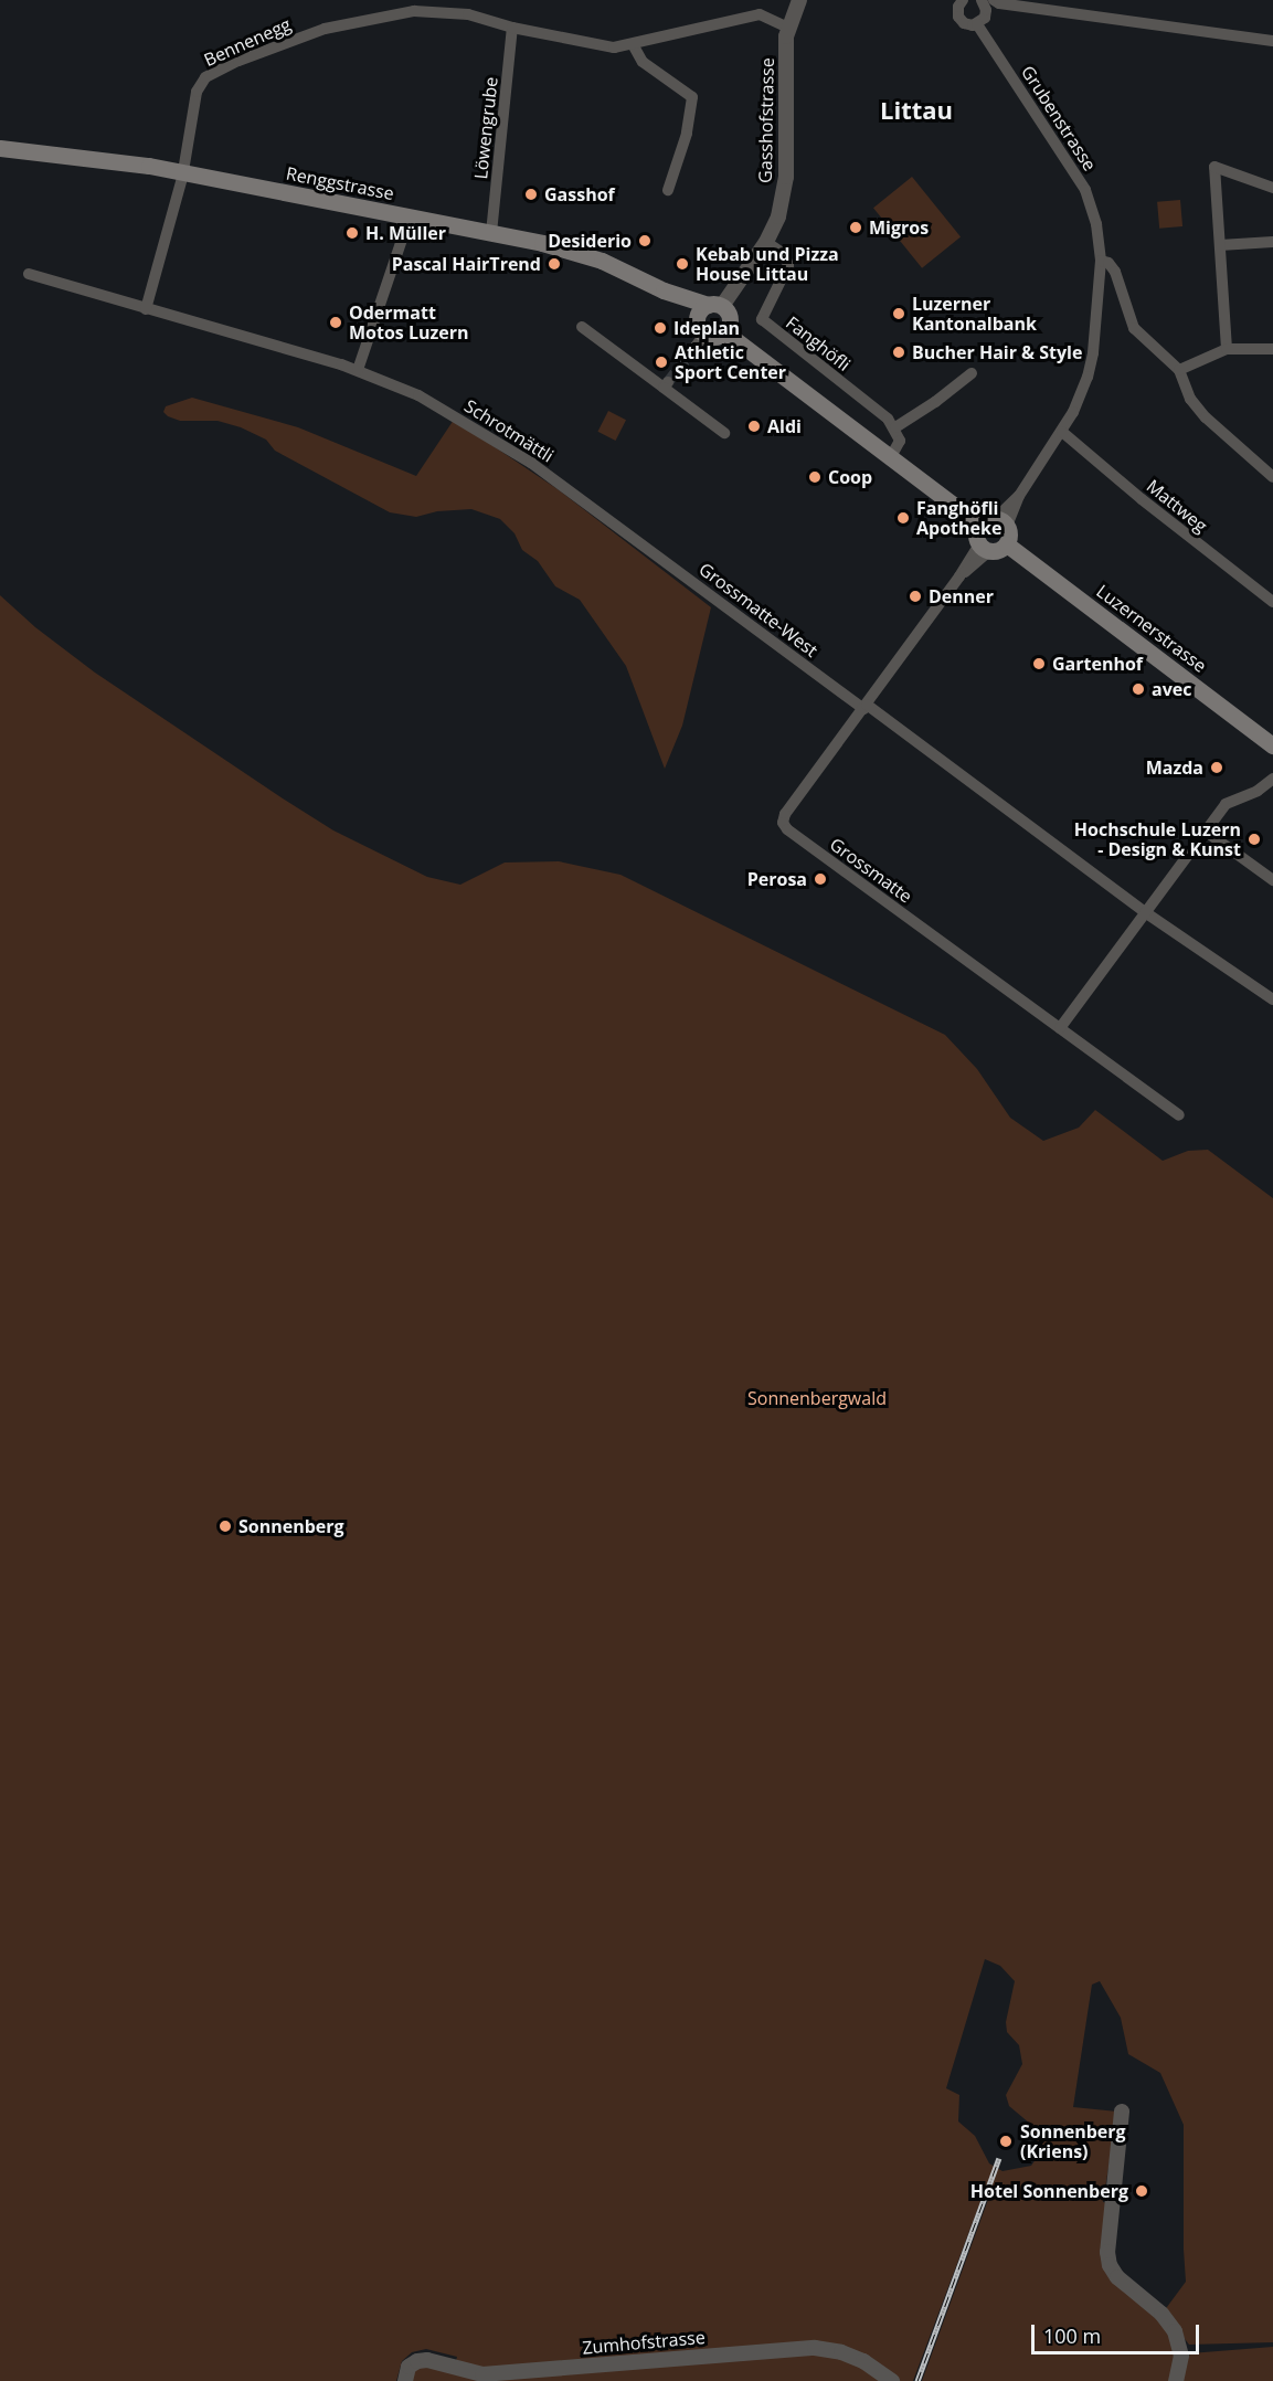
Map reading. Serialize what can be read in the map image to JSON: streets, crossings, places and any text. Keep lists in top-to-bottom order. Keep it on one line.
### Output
{"streets":{"main road":["Renggstrasse","Luzernerstrasse"],"street":["Bennenegg","Grubenstrasse","Gasshofstrasse","Löwengrube","Fanghöfli","Schrotmättli","Mattweg","Grossmatte-West","Grossmatte","Zumhofstrasse"]},"crossings":[["Bennenegg","Gasshofstrasse"],["Bennenegg","Löwengrube"],["Bennenegg","Renggstrasse"],["Grubenstrasse","Mattweg"],["Grubenstrasse","Luzernerstrasse"],["Grubenstrasse","Grossmatte"],["Gasshofstrasse","Renggstrasse"],["Gasshofstrasse","Fanghöfli"],["Löwengrube","Renggstrasse"],["Schrotmättli","Grossmatte-West"],["Grossmatte-West","Grossmatte"],["Luzernerstrasse","Grossmatte"]],"districts":["Littau"],"parks":["Sonnenbergwald"],"places":["Gasshof","Migros","H. Müller","Desiderio","Pascal HairTrend","Kebab und Pizza House Littau","Luzerner Kantonalbank","Odermatt Motos Luzern","Ideplan","Bucher Hair & Style","Athletic Sport Center","Aldi","Coop","Fanghöfli Apotheke","Denner","Gartenhof","avec","Mazda","Hochschule Luzern - Design & Kunst","Perosa","Sonnenberg","Sonnenberg (Kriens)","Hotel Sonnenberg"],"scale_bar":"100 m"}
